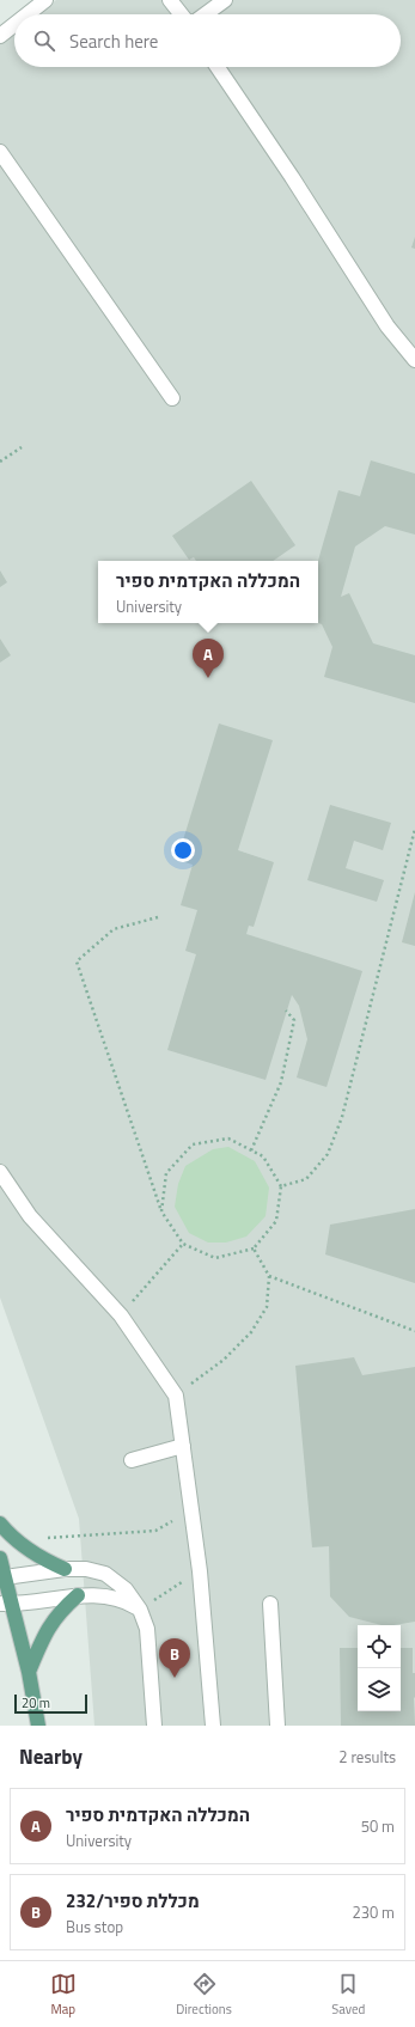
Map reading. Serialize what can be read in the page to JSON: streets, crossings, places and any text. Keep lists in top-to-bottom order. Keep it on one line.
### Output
{"scale_bar":"20 m","page":{"search":"Search here","popup":["המכללה האקדמית ספיר","University"],"pins":["A","B"],"scale":"20 m","heading":["Nearby","2 results"],"list":[{"mark":"A","name":"המכללה האקדמית ספיר","note":"University","value":"50 m"},{"mark":"B","name":"מכללת ספיר/232","note":"Bus stop","value":"230 m"}],"nav":["Map","Directions","Saved"]}}
